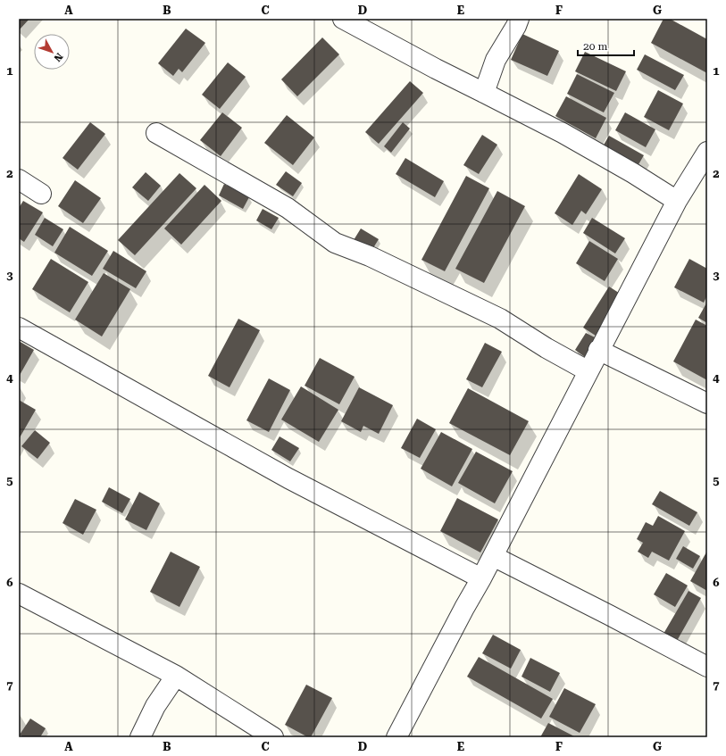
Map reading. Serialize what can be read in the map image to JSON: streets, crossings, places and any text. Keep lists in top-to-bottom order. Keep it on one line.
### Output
{"scale_bar":"20 m","north":"bottom right","grid":{"columns":["A","B","C","D","E","F","G"],"rows":["1","2","3","4","5","6","7"]}}
